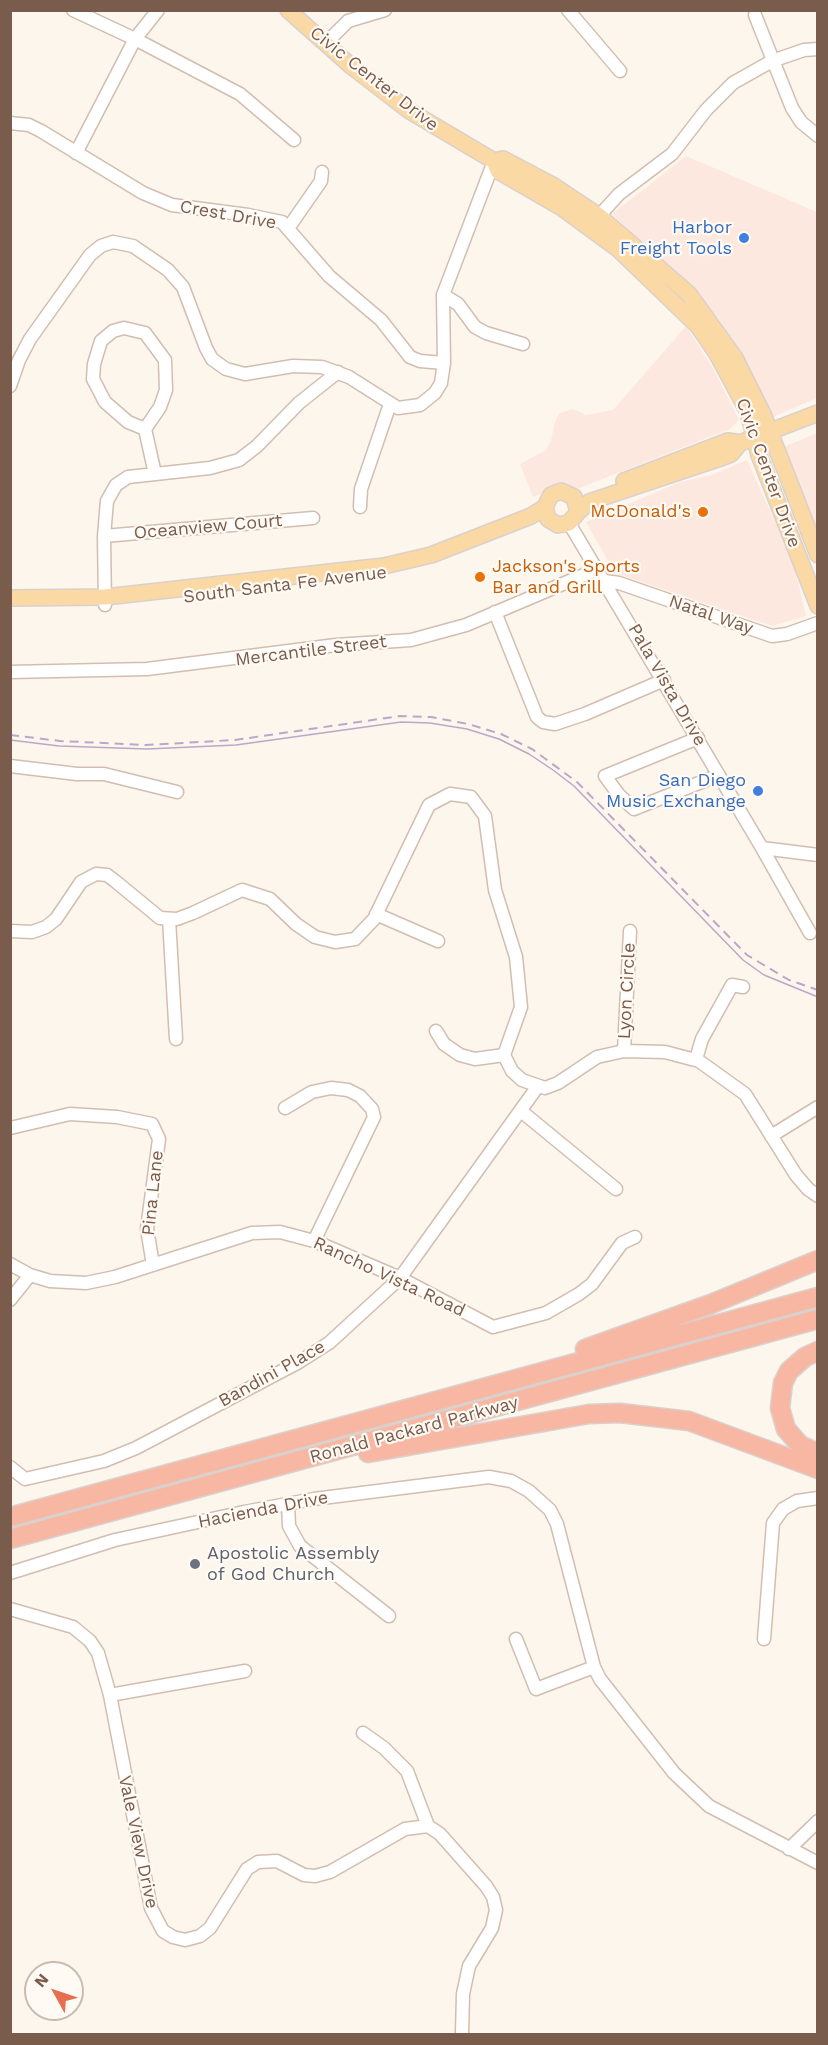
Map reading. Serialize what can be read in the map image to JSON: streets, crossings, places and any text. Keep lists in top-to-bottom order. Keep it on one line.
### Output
{"streets":{"highway":["Ronald Packard Parkway"],"main road":["Civic Center Drive","South Santa Fe Avenue"],"street":["Crest Drive","Oceanview Court","Natal Way","Mercantile Street","Pala Vista Drive","Lyon Circle","Pina Lane","Rancho Vista Road","Bandini Place","Hacienda Drive","Vale View Drive"]},"crossings":[["Civic Center Drive","South Santa Fe Avenue"],["South Santa Fe Avenue","Pala Vista Drive"],["Natal Way","Pala Vista Drive"],["Mercantile Street","Pala Vista Drive"],["Pina Lane","Rancho Vista Road"],["Rancho Vista Road","Bandini Place"]],"places":["Harbor Freight Tools","McDonald's","Jackson's Sports Bar and Grill","San Diego Music Exchange","Apostolic Assembly of God Church"],"north":"top left"}
